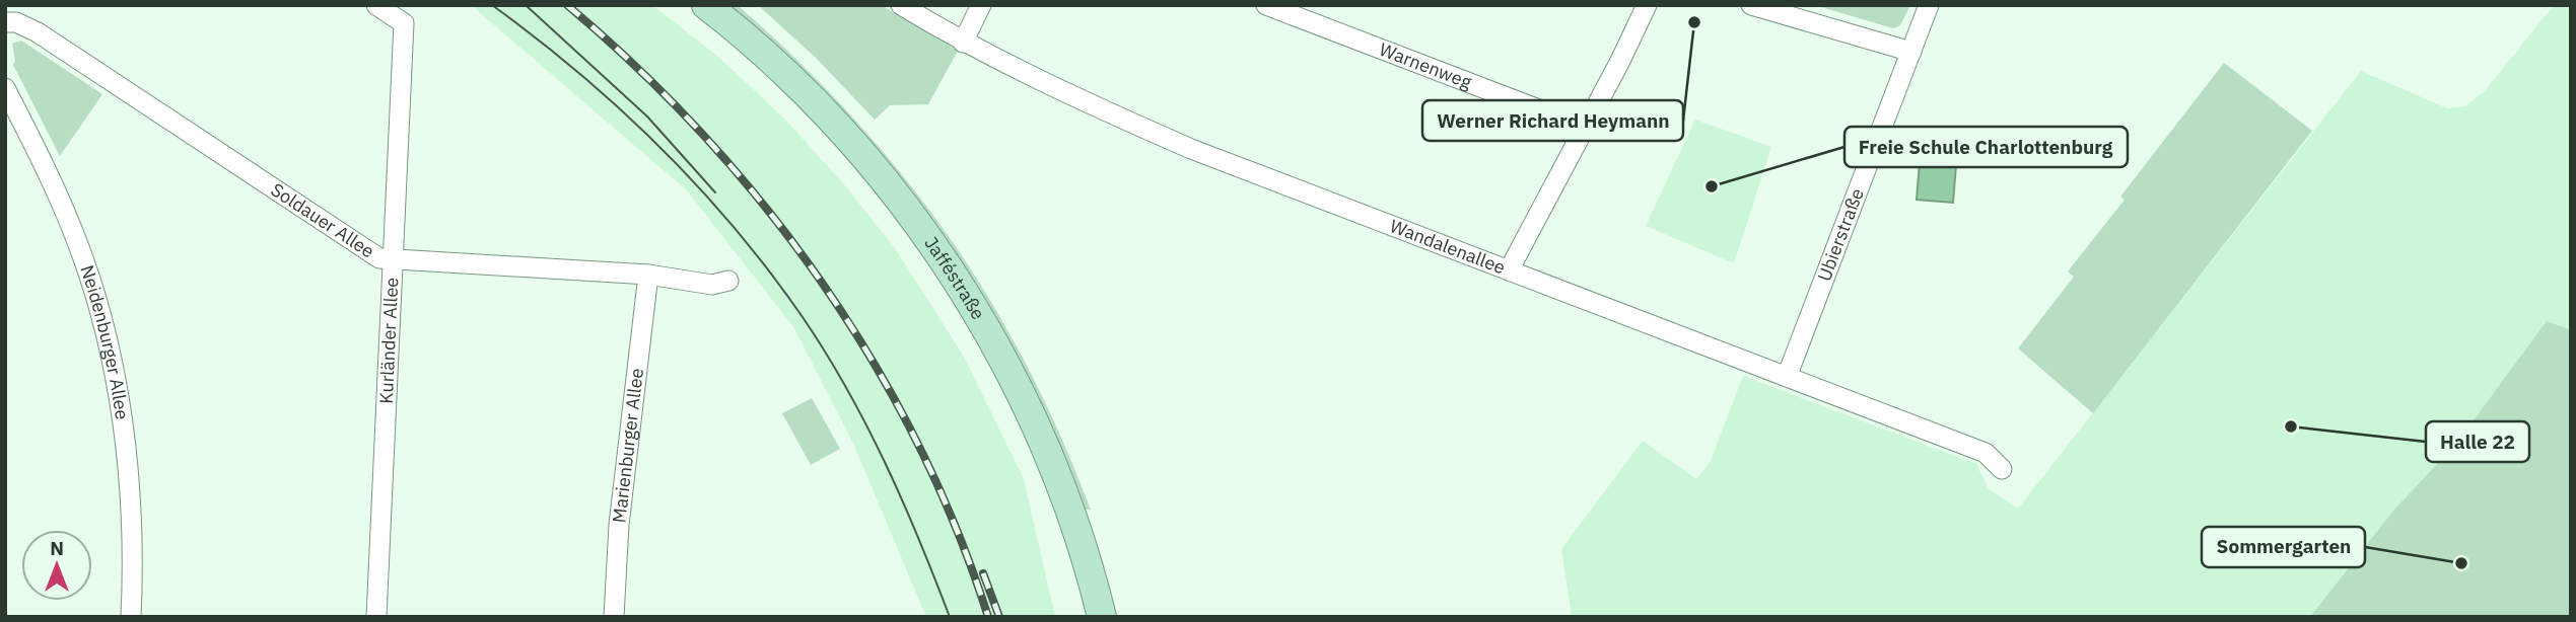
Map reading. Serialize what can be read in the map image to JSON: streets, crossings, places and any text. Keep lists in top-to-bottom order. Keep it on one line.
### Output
{"streets":{"main road":["Jafféstraße"],"street":["Warnenweg","Soldauer Allee","Ubierstraße","Wandalenallee","Kurländer Allee","Neidenburger Allee","Marienburger Allee"]},"crossings":[["Soldauer Allee","Kurländer Allee"],["Soldauer Allee","Marienburger Allee"],["Ubierstraße","Wandalenallee"]],"places":["Werner Richard Heymann","Freie Schule Charlottenburg","Halle 22","Sommergarten"],"north":"top"}
